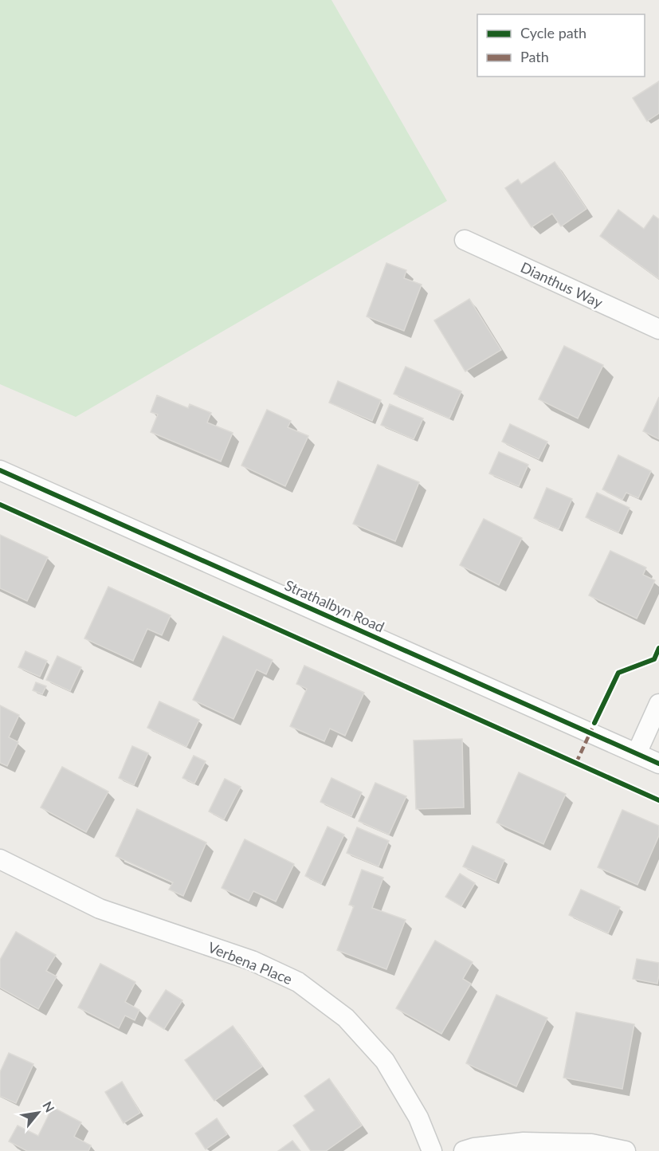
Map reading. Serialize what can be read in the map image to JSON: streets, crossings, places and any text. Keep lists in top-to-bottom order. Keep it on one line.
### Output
{"streets":{"street":["Dianthus Way","Strathalbyn Road","Verbena Place"]},"legend":["Cycle path","Path"],"north":"top right"}
